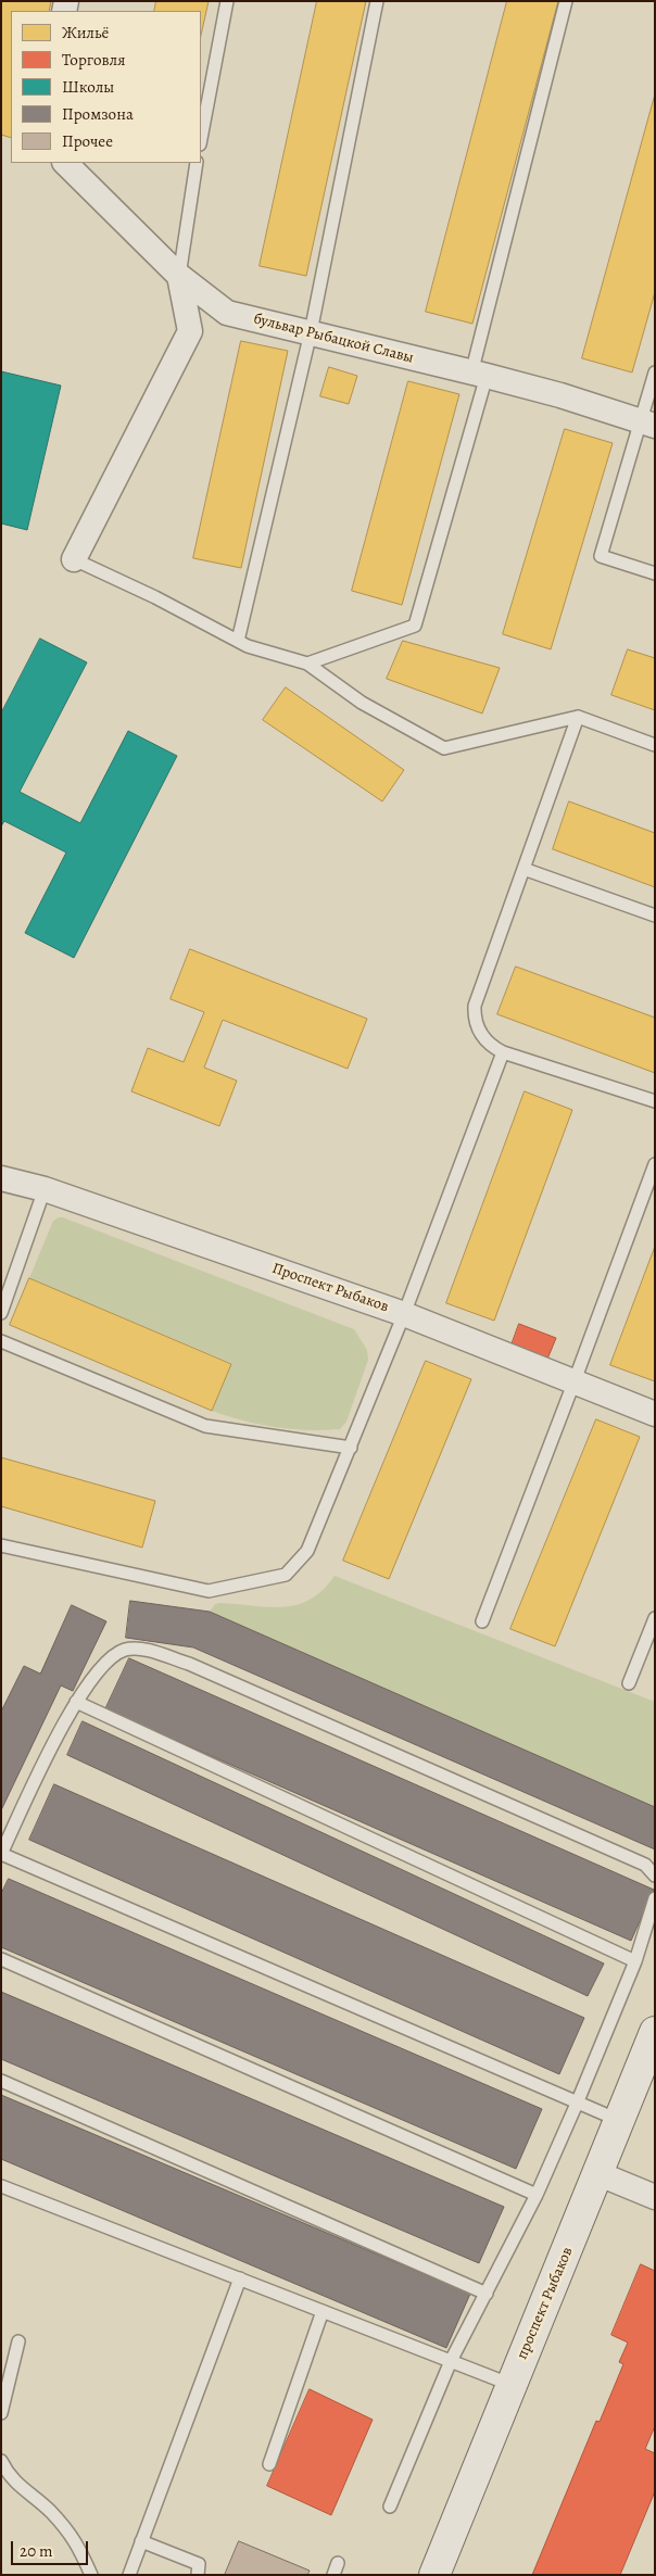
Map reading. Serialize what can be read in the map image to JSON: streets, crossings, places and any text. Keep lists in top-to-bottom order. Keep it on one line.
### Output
{"streets":{"main road":["проспект Рыбаков"],"street":["бульвар Рыбацкой Славы","Проспект Рыбаков"]},"legend":["Жильё","Торговля","Школы","Промзона","Прочее"],"scale_bar":"20 m"}
